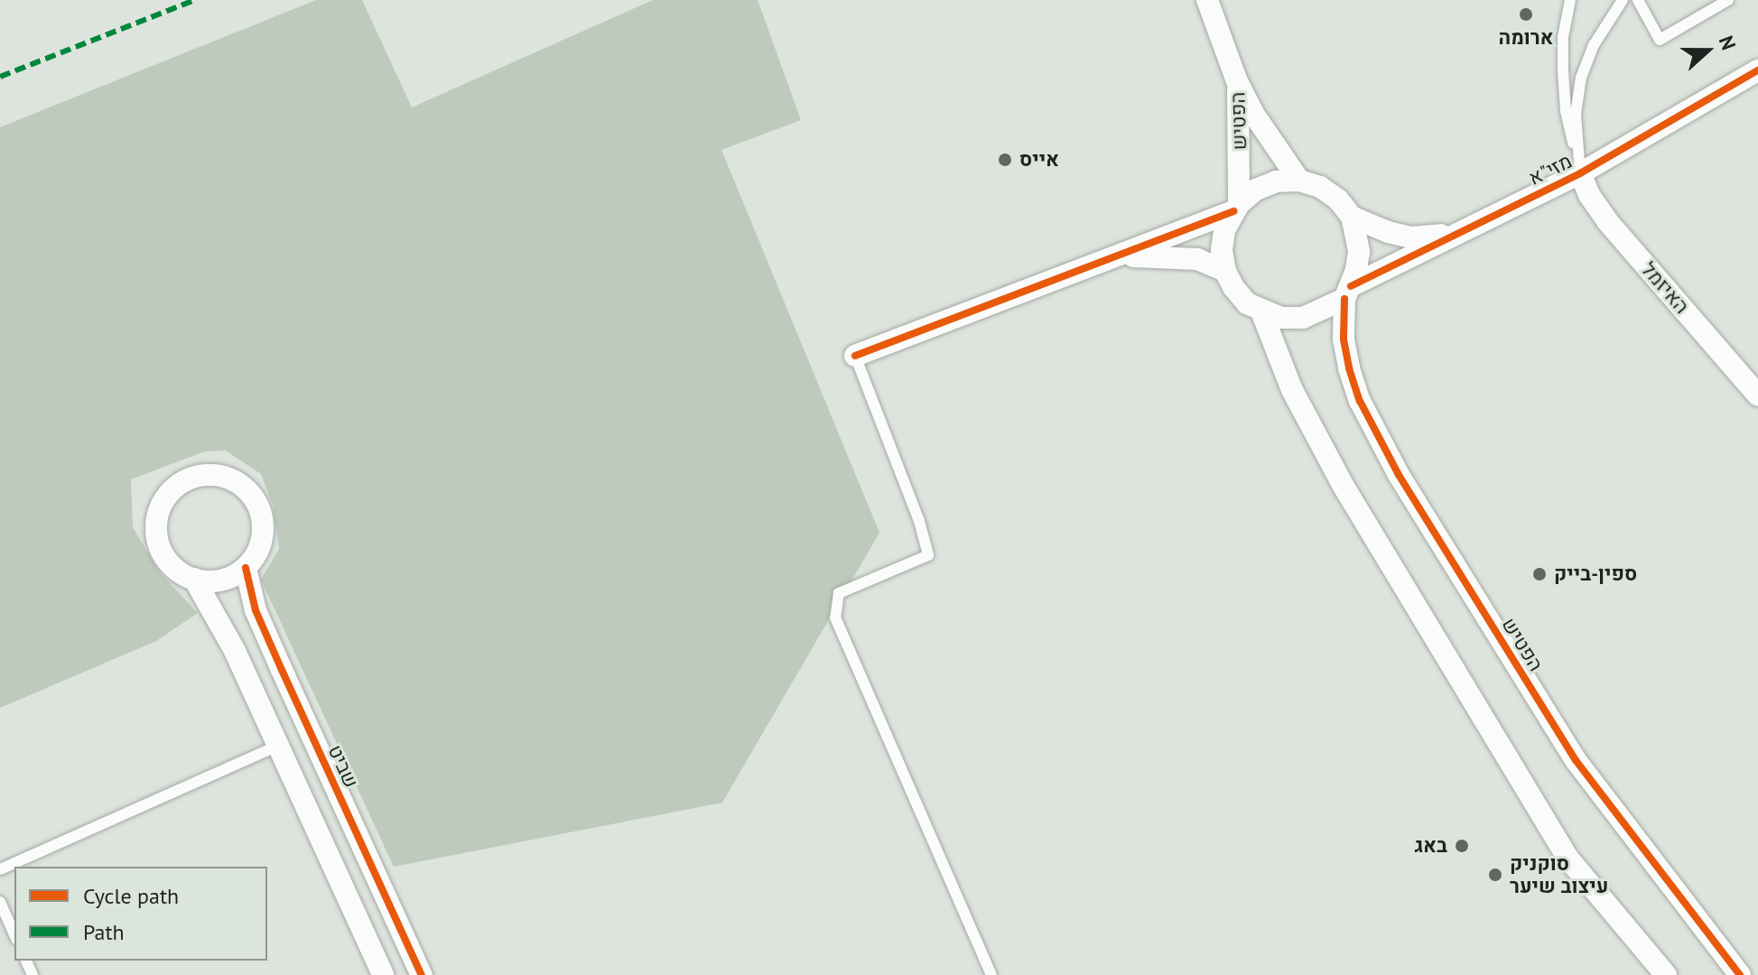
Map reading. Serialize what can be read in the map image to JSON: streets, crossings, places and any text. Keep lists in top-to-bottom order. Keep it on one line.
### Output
{"streets":{"street":["הפטיש","מזי\"א","האיזמל","שביט"]},"crossings":[["הפטיש","מזי\"א"],["מזי\"א","האיזמל"]],"places":["ארומה","אייס","ספין-בייק","באג","סוקניק עיצוב שיער"],"legend":["Cycle path","Path"],"north":"right"}
